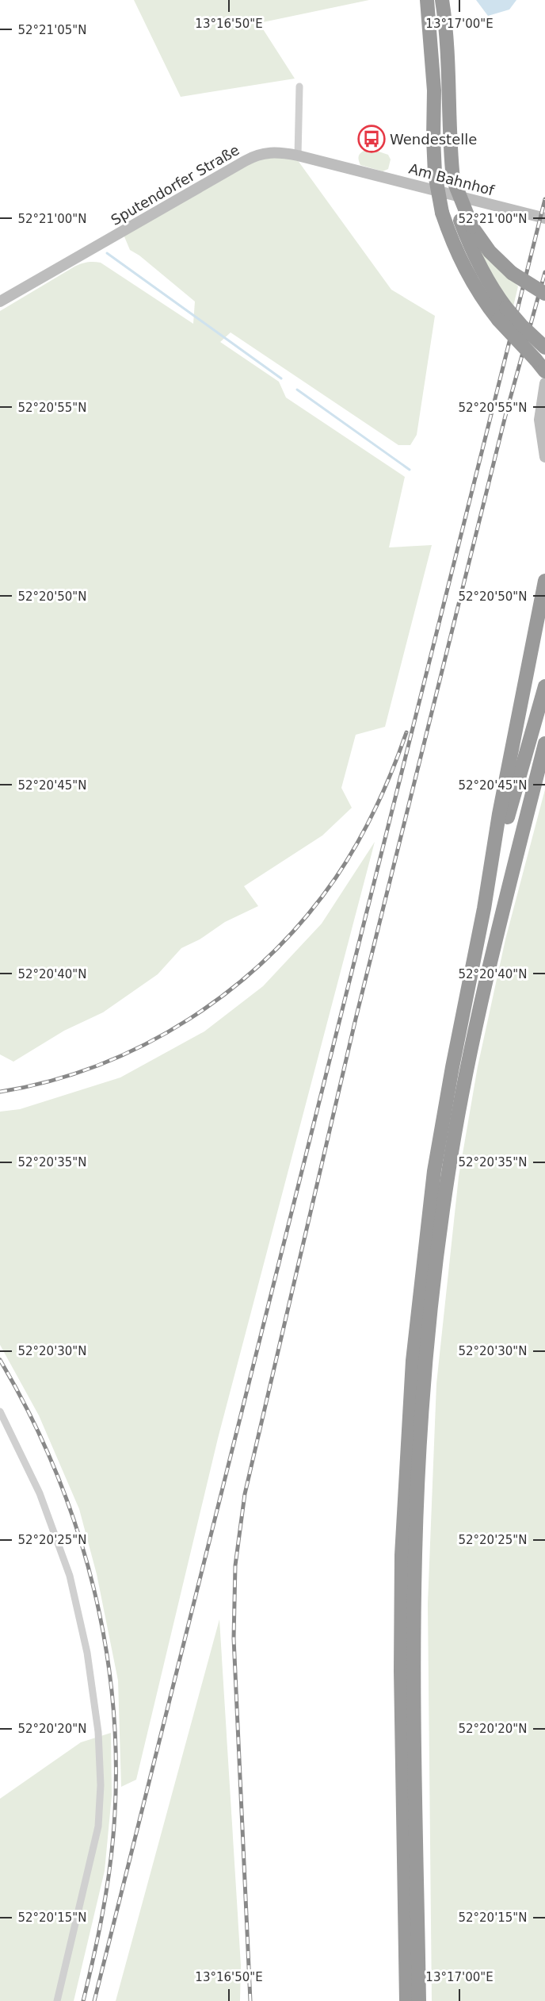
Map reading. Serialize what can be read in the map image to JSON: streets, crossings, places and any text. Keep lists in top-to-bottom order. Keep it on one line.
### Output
{"streets":{"street":["Am Bahnhof","Sputendorfer Straße"]},"crossings":[["Am Bahnhof","Sputendorfer Straße"]],"places":{"bus stop":["Wendestelle"]},"coordinates":["13°16'50\"E","13°17'00\"E","52°21'05\"N","52°21'00\"N","52°20'55\"N","52°20'50\"N","52°20'45\"N","52°20'40\"N","52°20'35\"N","52°20'30\"N","52°20'25\"N","52°20'20\"N","52°20'15\"N"]}
